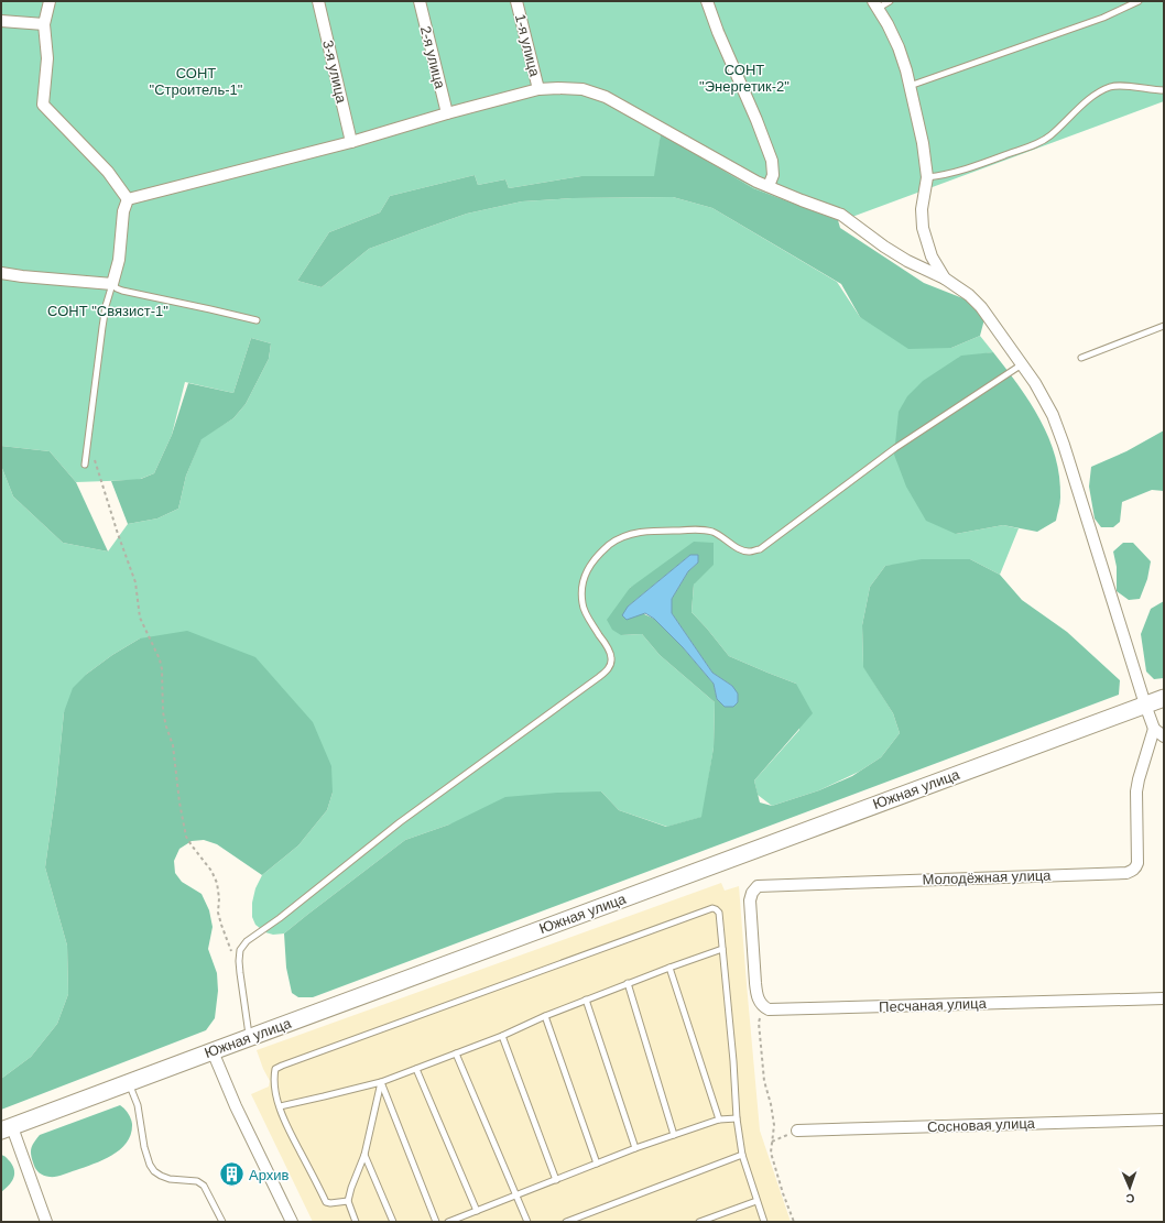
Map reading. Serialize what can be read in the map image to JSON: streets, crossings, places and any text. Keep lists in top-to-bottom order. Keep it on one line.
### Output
{"streets":{"main road":["Южная улица"],"street":["1-я улица","2-я улица","3-я улица","Молодёжная улица","Песчаная улица","Сосновая улица"]},"crossings":[["Молодёжная улица","Песчаная улица"]],"parks":["СОНТ \"Энергетик-2\"","СОНТ \"Строитель-1\"","СОНТ \"Связист-1\""],"places":{"building":["Архив"]},"north":"bottom"}
